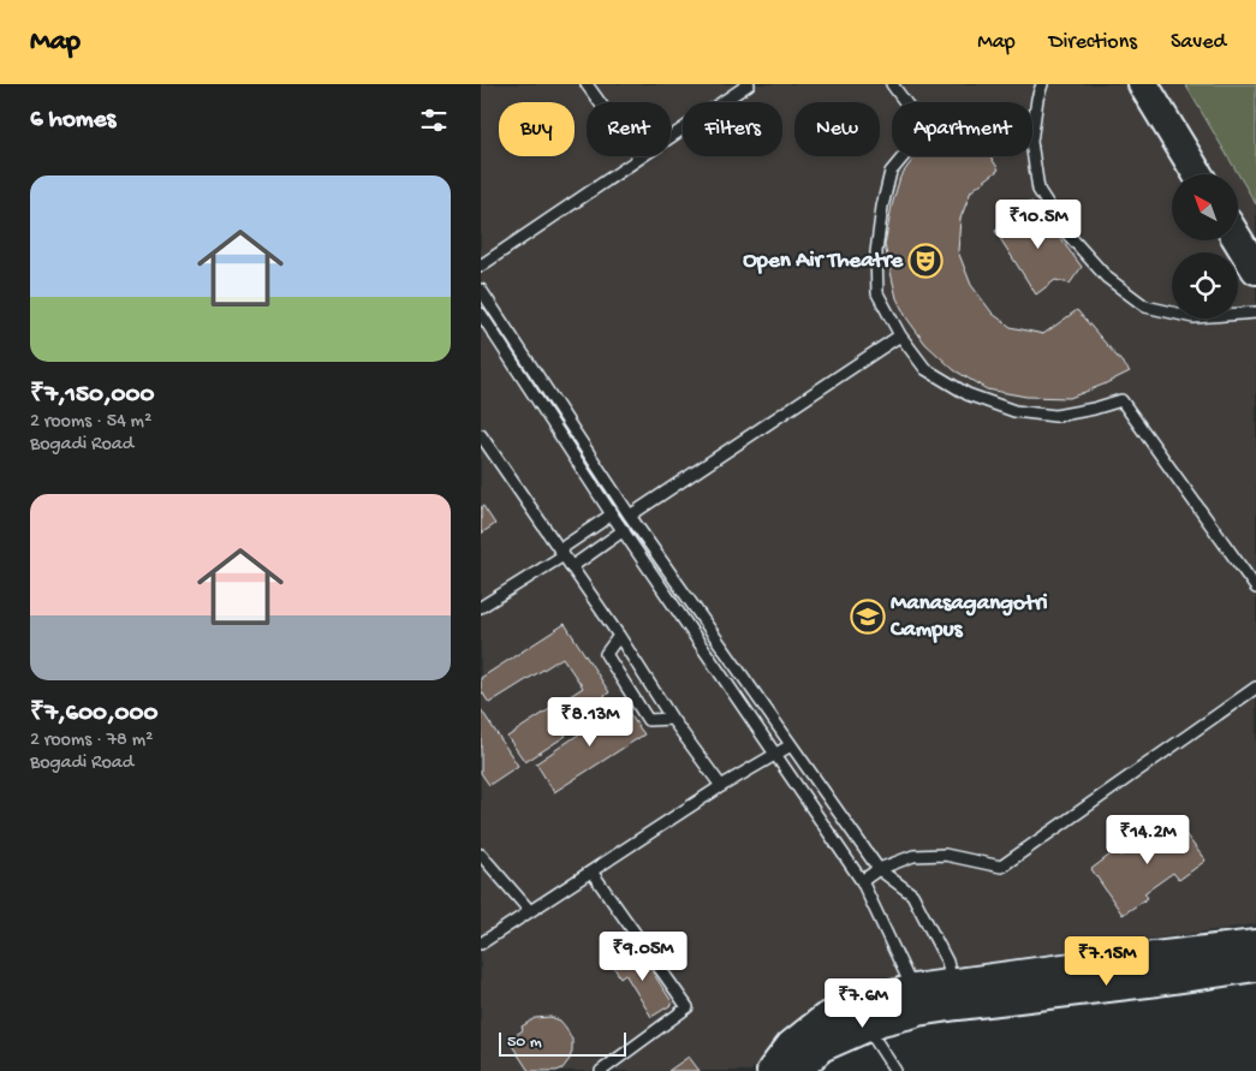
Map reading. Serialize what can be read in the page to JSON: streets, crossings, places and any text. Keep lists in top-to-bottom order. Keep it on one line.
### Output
{"places":{"theatre":["Open Air Theatre"],"school or university":["Manasagangotri Campus"]},"scale_bar":"50 m","north":"top left","page":{"header":"Map","nav":["Map","Directions","Saved"],"heading":"6 homes","chip":["Buy","Rent","Filters","New","Apartment"],"list":[{"name":"₹7,150,000","note":"2 rooms · 54 m² · Bogadi Road"},{"name":"₹7,600,000","note":"2 rooms · 78 m² · Bogadi Road"}],"price":["₹10.5M","₹8.13M","₹14.2M","₹9.05M","₹7.15M","₹7.6M"],"scale":"50 m"}}
